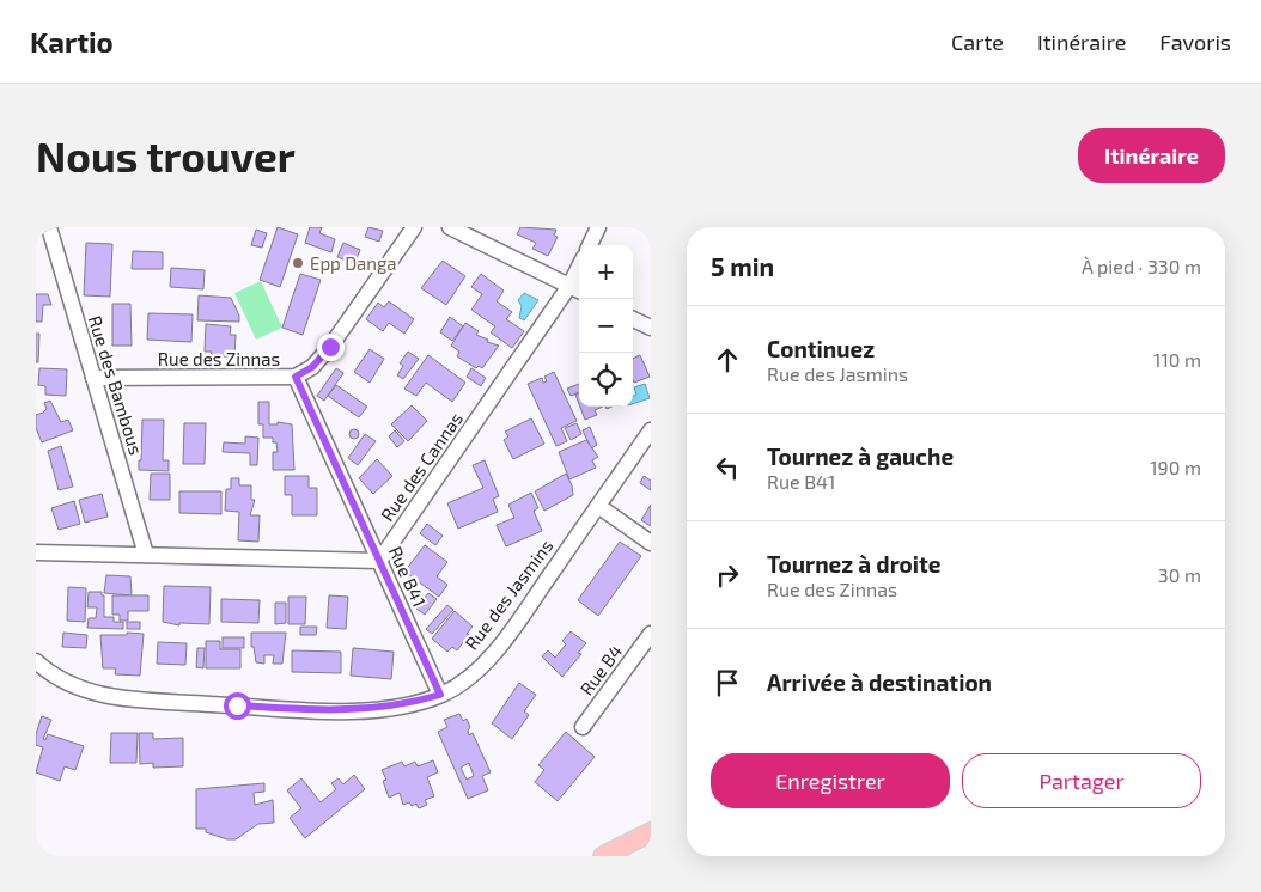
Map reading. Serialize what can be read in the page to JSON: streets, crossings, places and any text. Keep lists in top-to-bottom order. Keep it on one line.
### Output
{"streets":{"street":["Rue des Zinnas","Rue des Bambous","Rue des Cannas","Rue B41","Rue des Jasmins","Rue B4"]},"crossings":[["Rue des Zinnas","Rue des Bambous"],["Rue des Zinnas","Rue B41"],["Rue des Cannas","Rue B41"],["Rue B41","Rue des Jasmins"]],"places":["Epp Danga"],"page":{"header":"Kartio","nav":["Carte","Itinéraire","Favoris"],"buttons":["Itinéraire",["Enregistrer","Partager"]],"title":"Nous trouver","heading":["5 min","À pied · 330 m"],"map_buttons":["+","−"],"list":[["Continuez","Rue des Jasmins","110 m"],["Tournez à gauche","Rue B41","190 m"],["Tournez à droite","Rue des Zinnas","30 m"],"Arrivée à destination"]}}
